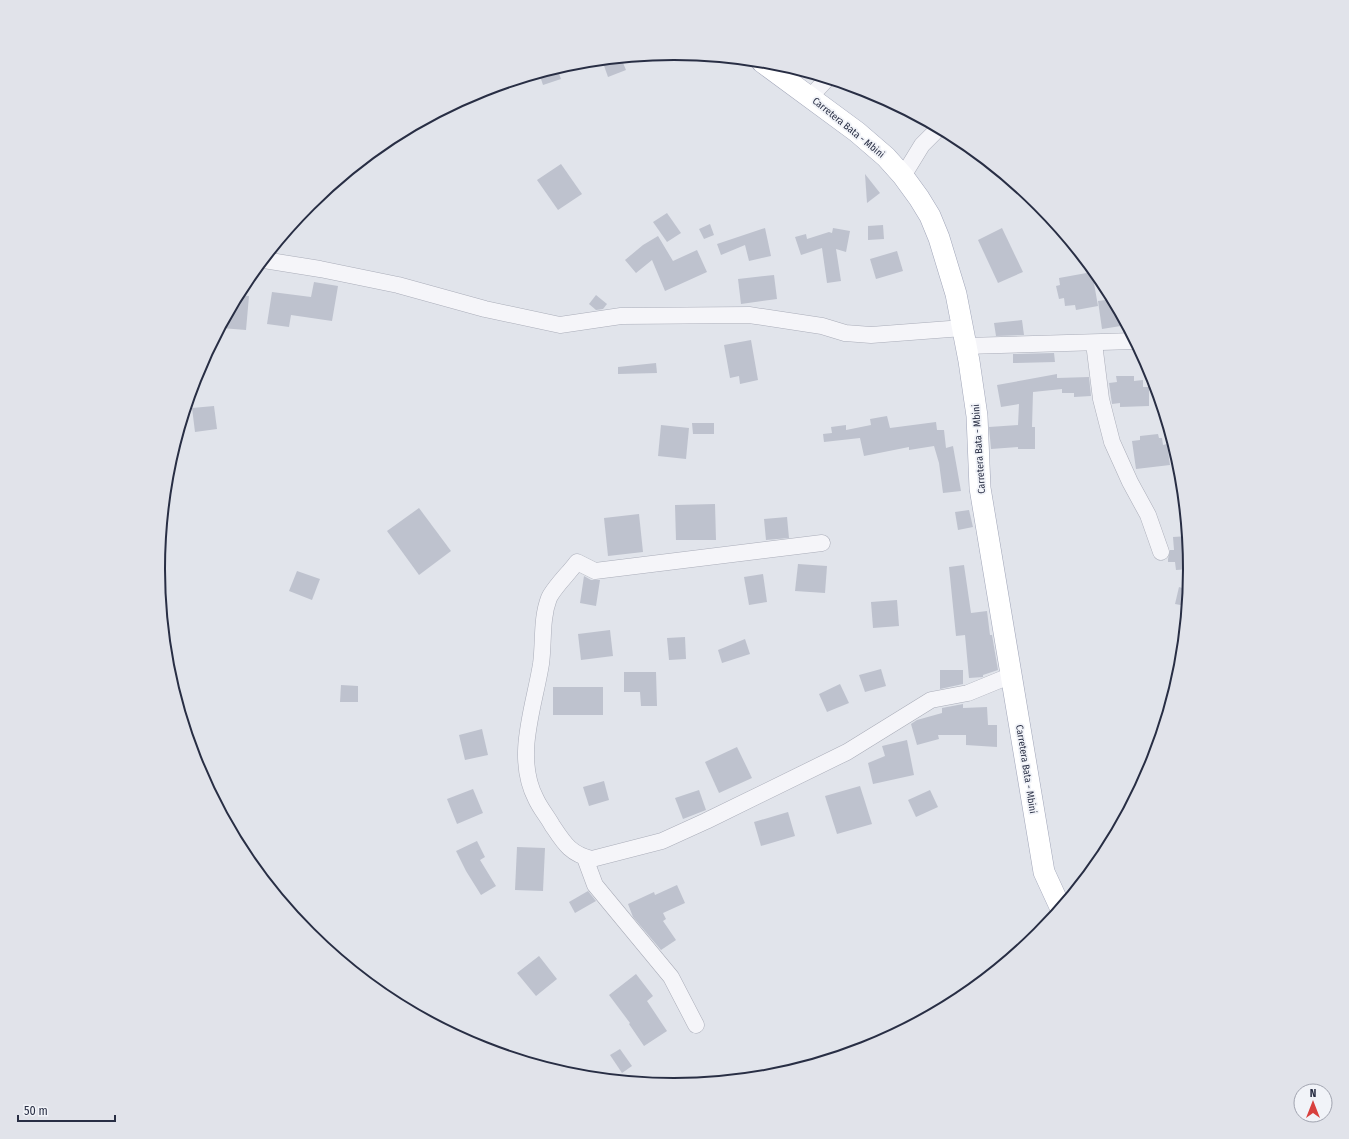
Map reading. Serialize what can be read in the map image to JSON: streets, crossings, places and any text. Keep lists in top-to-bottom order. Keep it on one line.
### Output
{"streets":{"main road":["Carretera Bata - Mbini"]},"scale_bar":"50 m","north":"top"}
